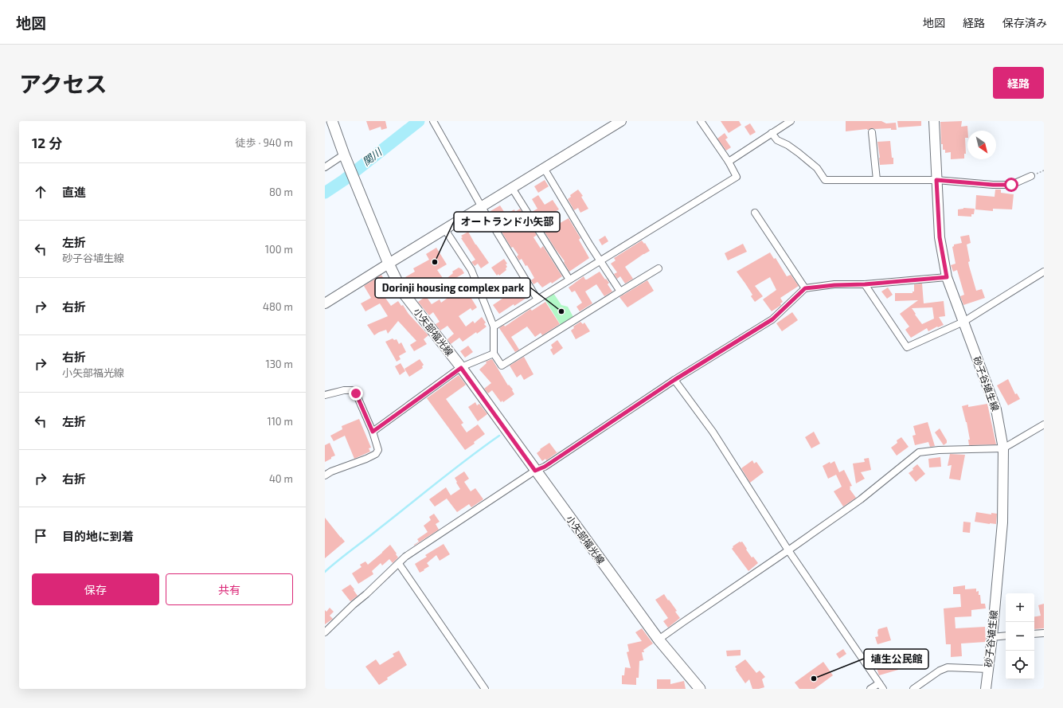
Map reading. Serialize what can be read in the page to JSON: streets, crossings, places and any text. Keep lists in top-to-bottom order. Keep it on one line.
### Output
{"streets":{"main road":["小矢部福光線","砂子谷埴生線"]},"water":["関川"],"places":["オートランド小矢部","Dorinji housing complex park","埴生公民館"],"north":"bottom right","page":{"header":"地図","nav":["地図","経路","保存済み"],"title":"アクセス","buttons":["経路",["保存","共有"]],"heading":["12 分","徒歩 · 940 m"],"list":[["直進","80 m"],["左折","砂子谷埴生線","100 m"],["右折","480 m"],["右折","小矢部福光線","130 m"],["左折","110 m"],["右折","40 m"],"目的地に到着"],"map_buttons":["+","−"]}}
